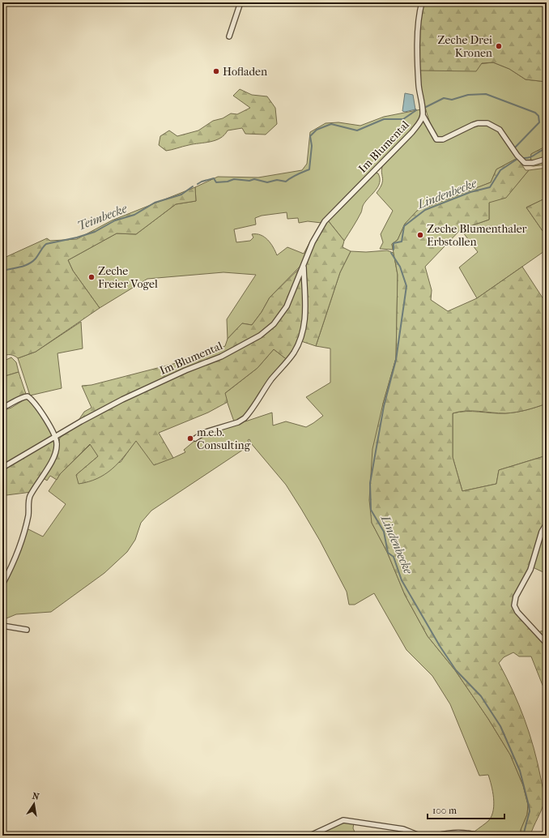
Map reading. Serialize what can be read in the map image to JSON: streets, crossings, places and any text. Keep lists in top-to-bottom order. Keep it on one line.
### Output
{"streets":{"street":["Im Blumental"]},"water":["Lindenbecke","Teimbecke"],"places":["Zeche Drei Kronen","Hofladen","Zeche Blumenthaler Erbstollen","Zeche Freier Vogel","m.e.b. Consulting"],"scale_bar":"100 m","north":"top"}
